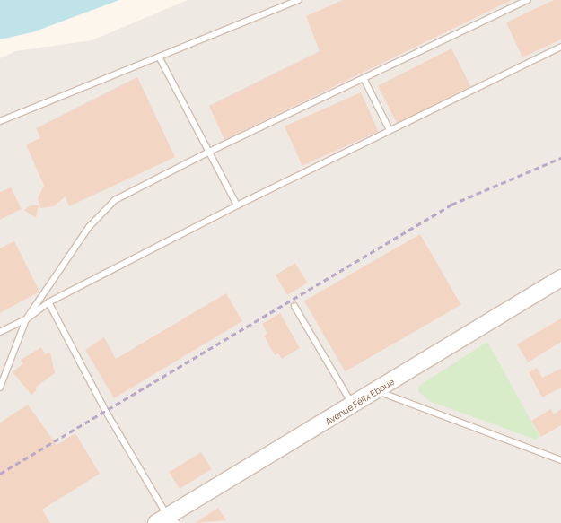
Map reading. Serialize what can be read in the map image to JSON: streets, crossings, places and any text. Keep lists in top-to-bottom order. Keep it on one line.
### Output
{"streets":{"street":["Avenue Félix Eboué"]}}
